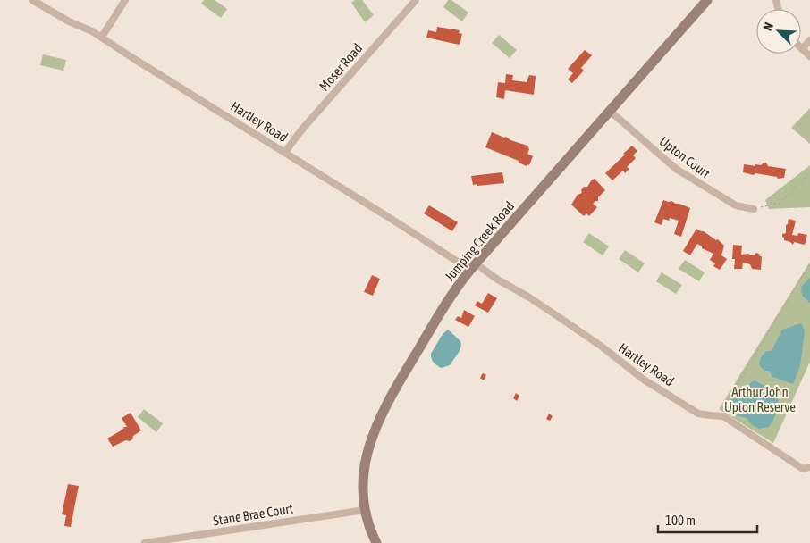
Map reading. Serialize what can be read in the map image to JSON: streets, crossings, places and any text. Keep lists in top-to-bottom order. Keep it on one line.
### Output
{"streets":{"main road":["Jumping Creek Road"],"street":["Moser Road","Hartley Road","Upton Court","Stane Brae Court"]},"crossings":[["Moser Road","Hartley Road"],["Hartley Road","Jumping Creek Road"],["Upton Court","Jumping Creek Road"],["Jumping Creek Road","Stane Brae Court"]],"parks":["Arthur John Upton Reserve"],"scale_bar":"100 m","north":"top left"}
